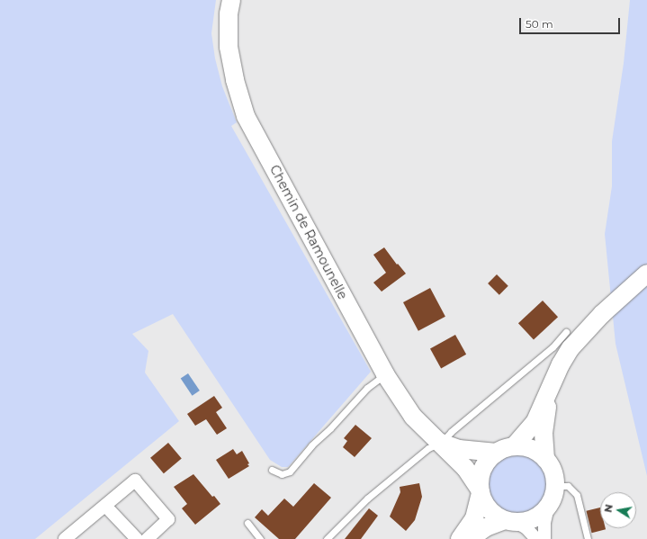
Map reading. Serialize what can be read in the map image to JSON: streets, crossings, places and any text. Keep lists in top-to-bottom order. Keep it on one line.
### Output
{"streets":{"street":["Chemin de Ramounelle"]},"scale_bar":"50 m","north":"left"}
